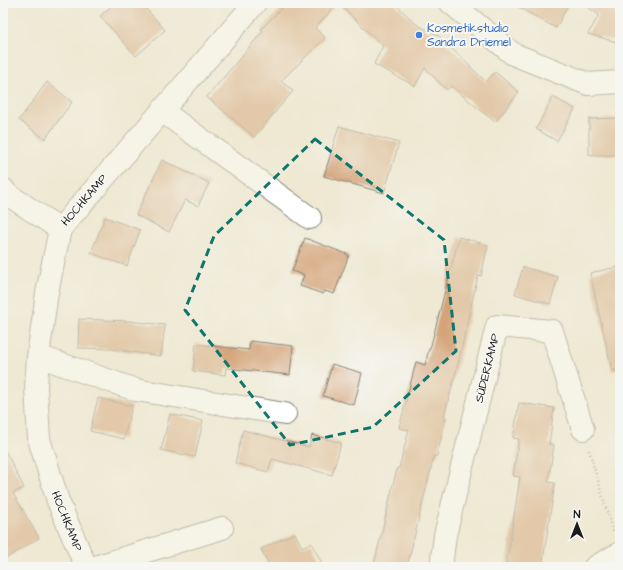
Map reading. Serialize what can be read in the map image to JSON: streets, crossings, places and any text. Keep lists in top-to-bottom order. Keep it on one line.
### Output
{"streets":{"street":["HOCHKAMP","SÜDERKAMP"]},"places":["Kosmetikstudio Sandra Driemel"],"north":"top"}
